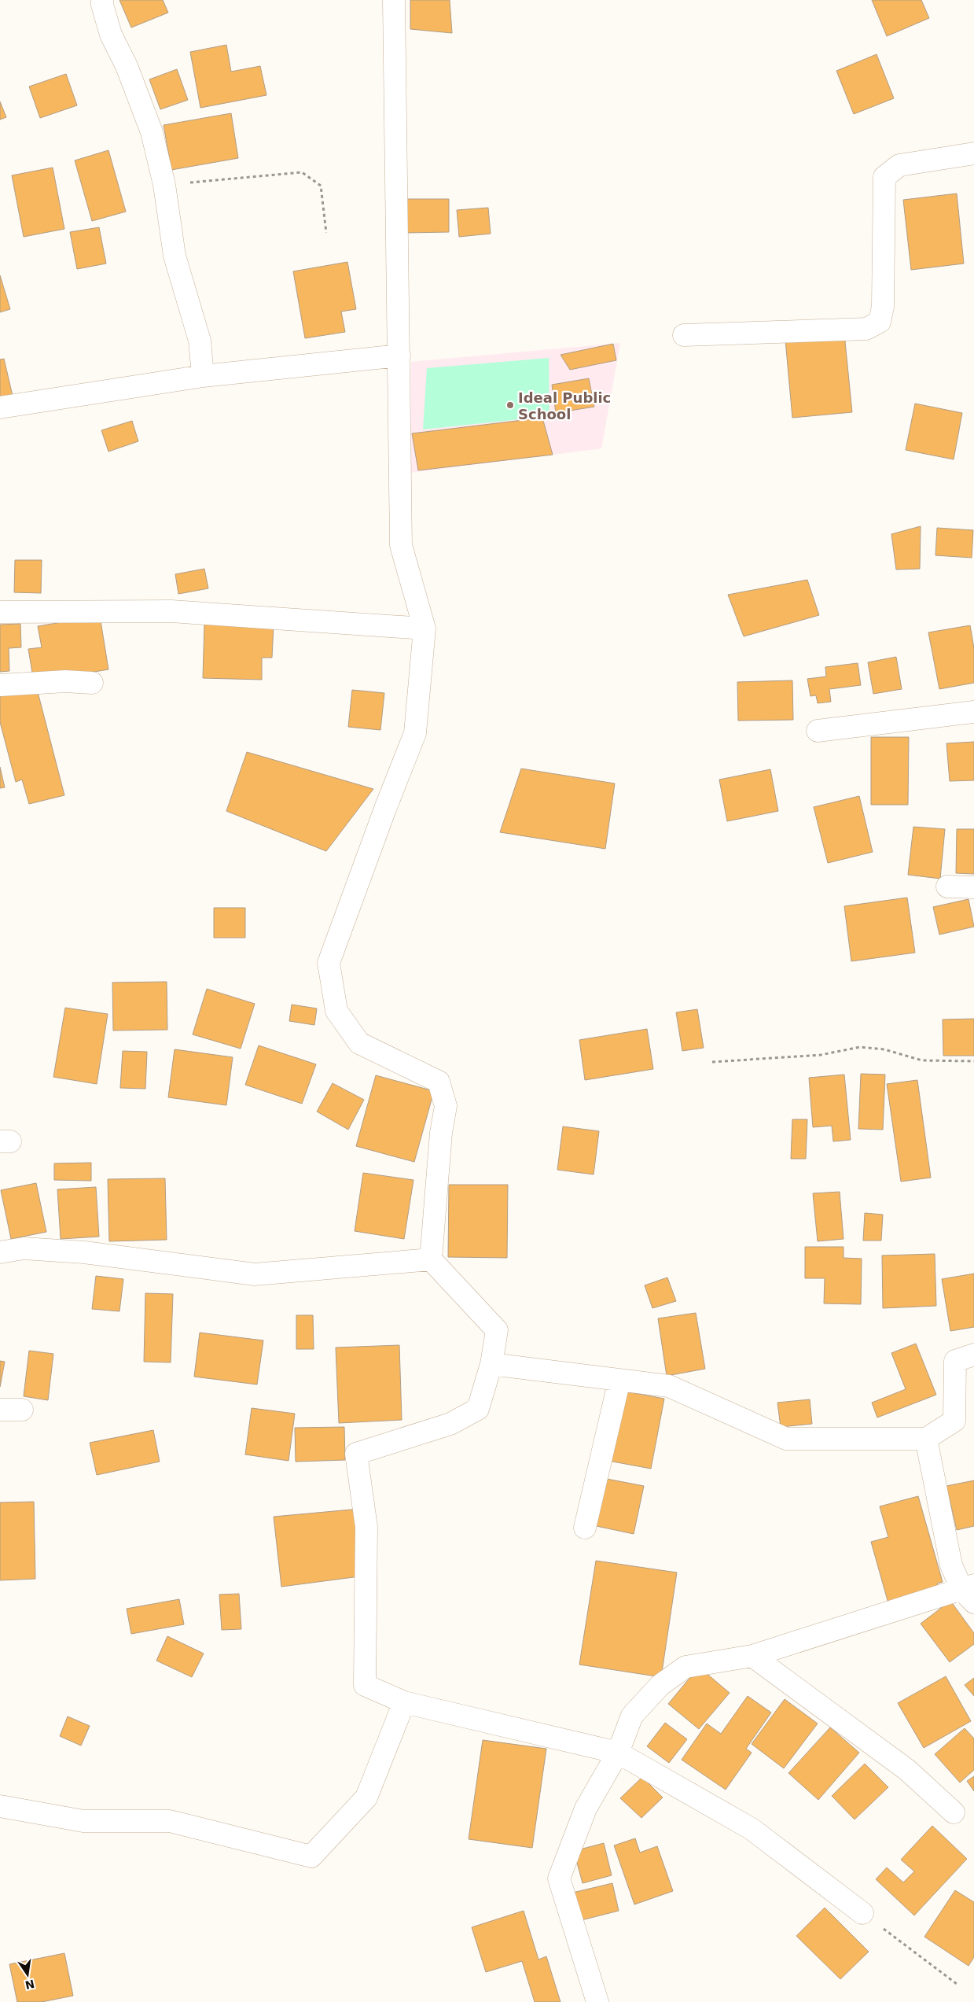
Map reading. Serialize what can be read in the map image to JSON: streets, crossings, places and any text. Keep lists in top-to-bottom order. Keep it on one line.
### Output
{"places":["Ideal Public School"],"north":"bottom"}
